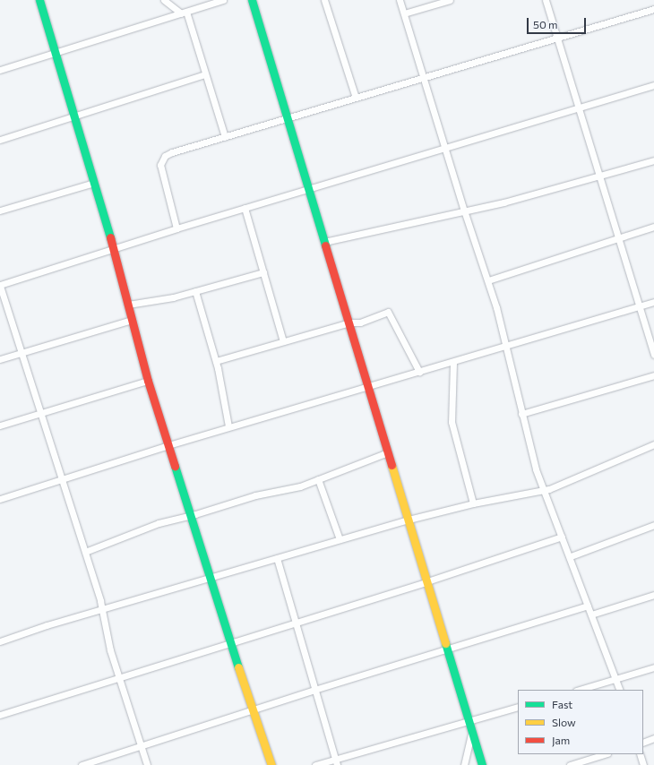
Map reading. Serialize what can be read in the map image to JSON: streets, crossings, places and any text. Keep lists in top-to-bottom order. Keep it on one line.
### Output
{"legend":["Fast","Slow","Jam"],"scale_bar":"50 m"}
